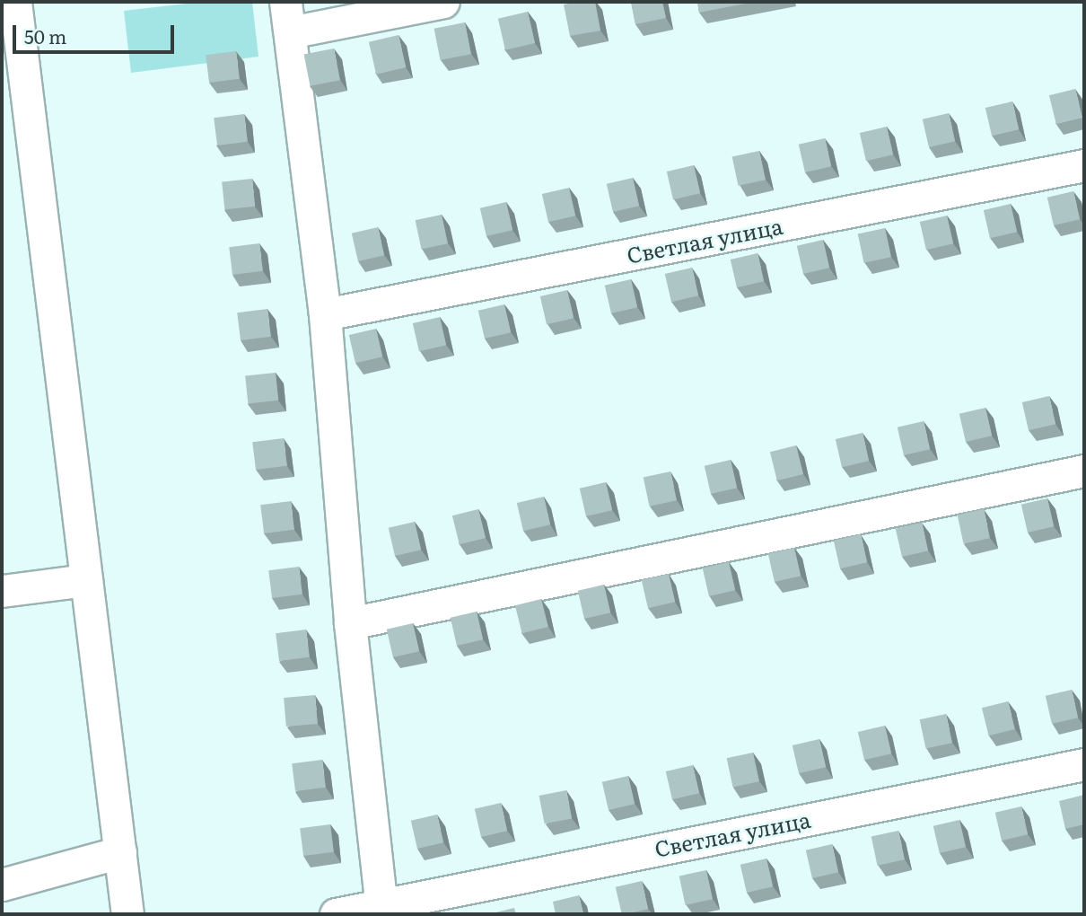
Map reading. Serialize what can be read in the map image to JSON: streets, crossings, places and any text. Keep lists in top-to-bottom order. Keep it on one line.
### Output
{"streets":{"street":["Светлая улица"]},"scale_bar":"50 m"}
